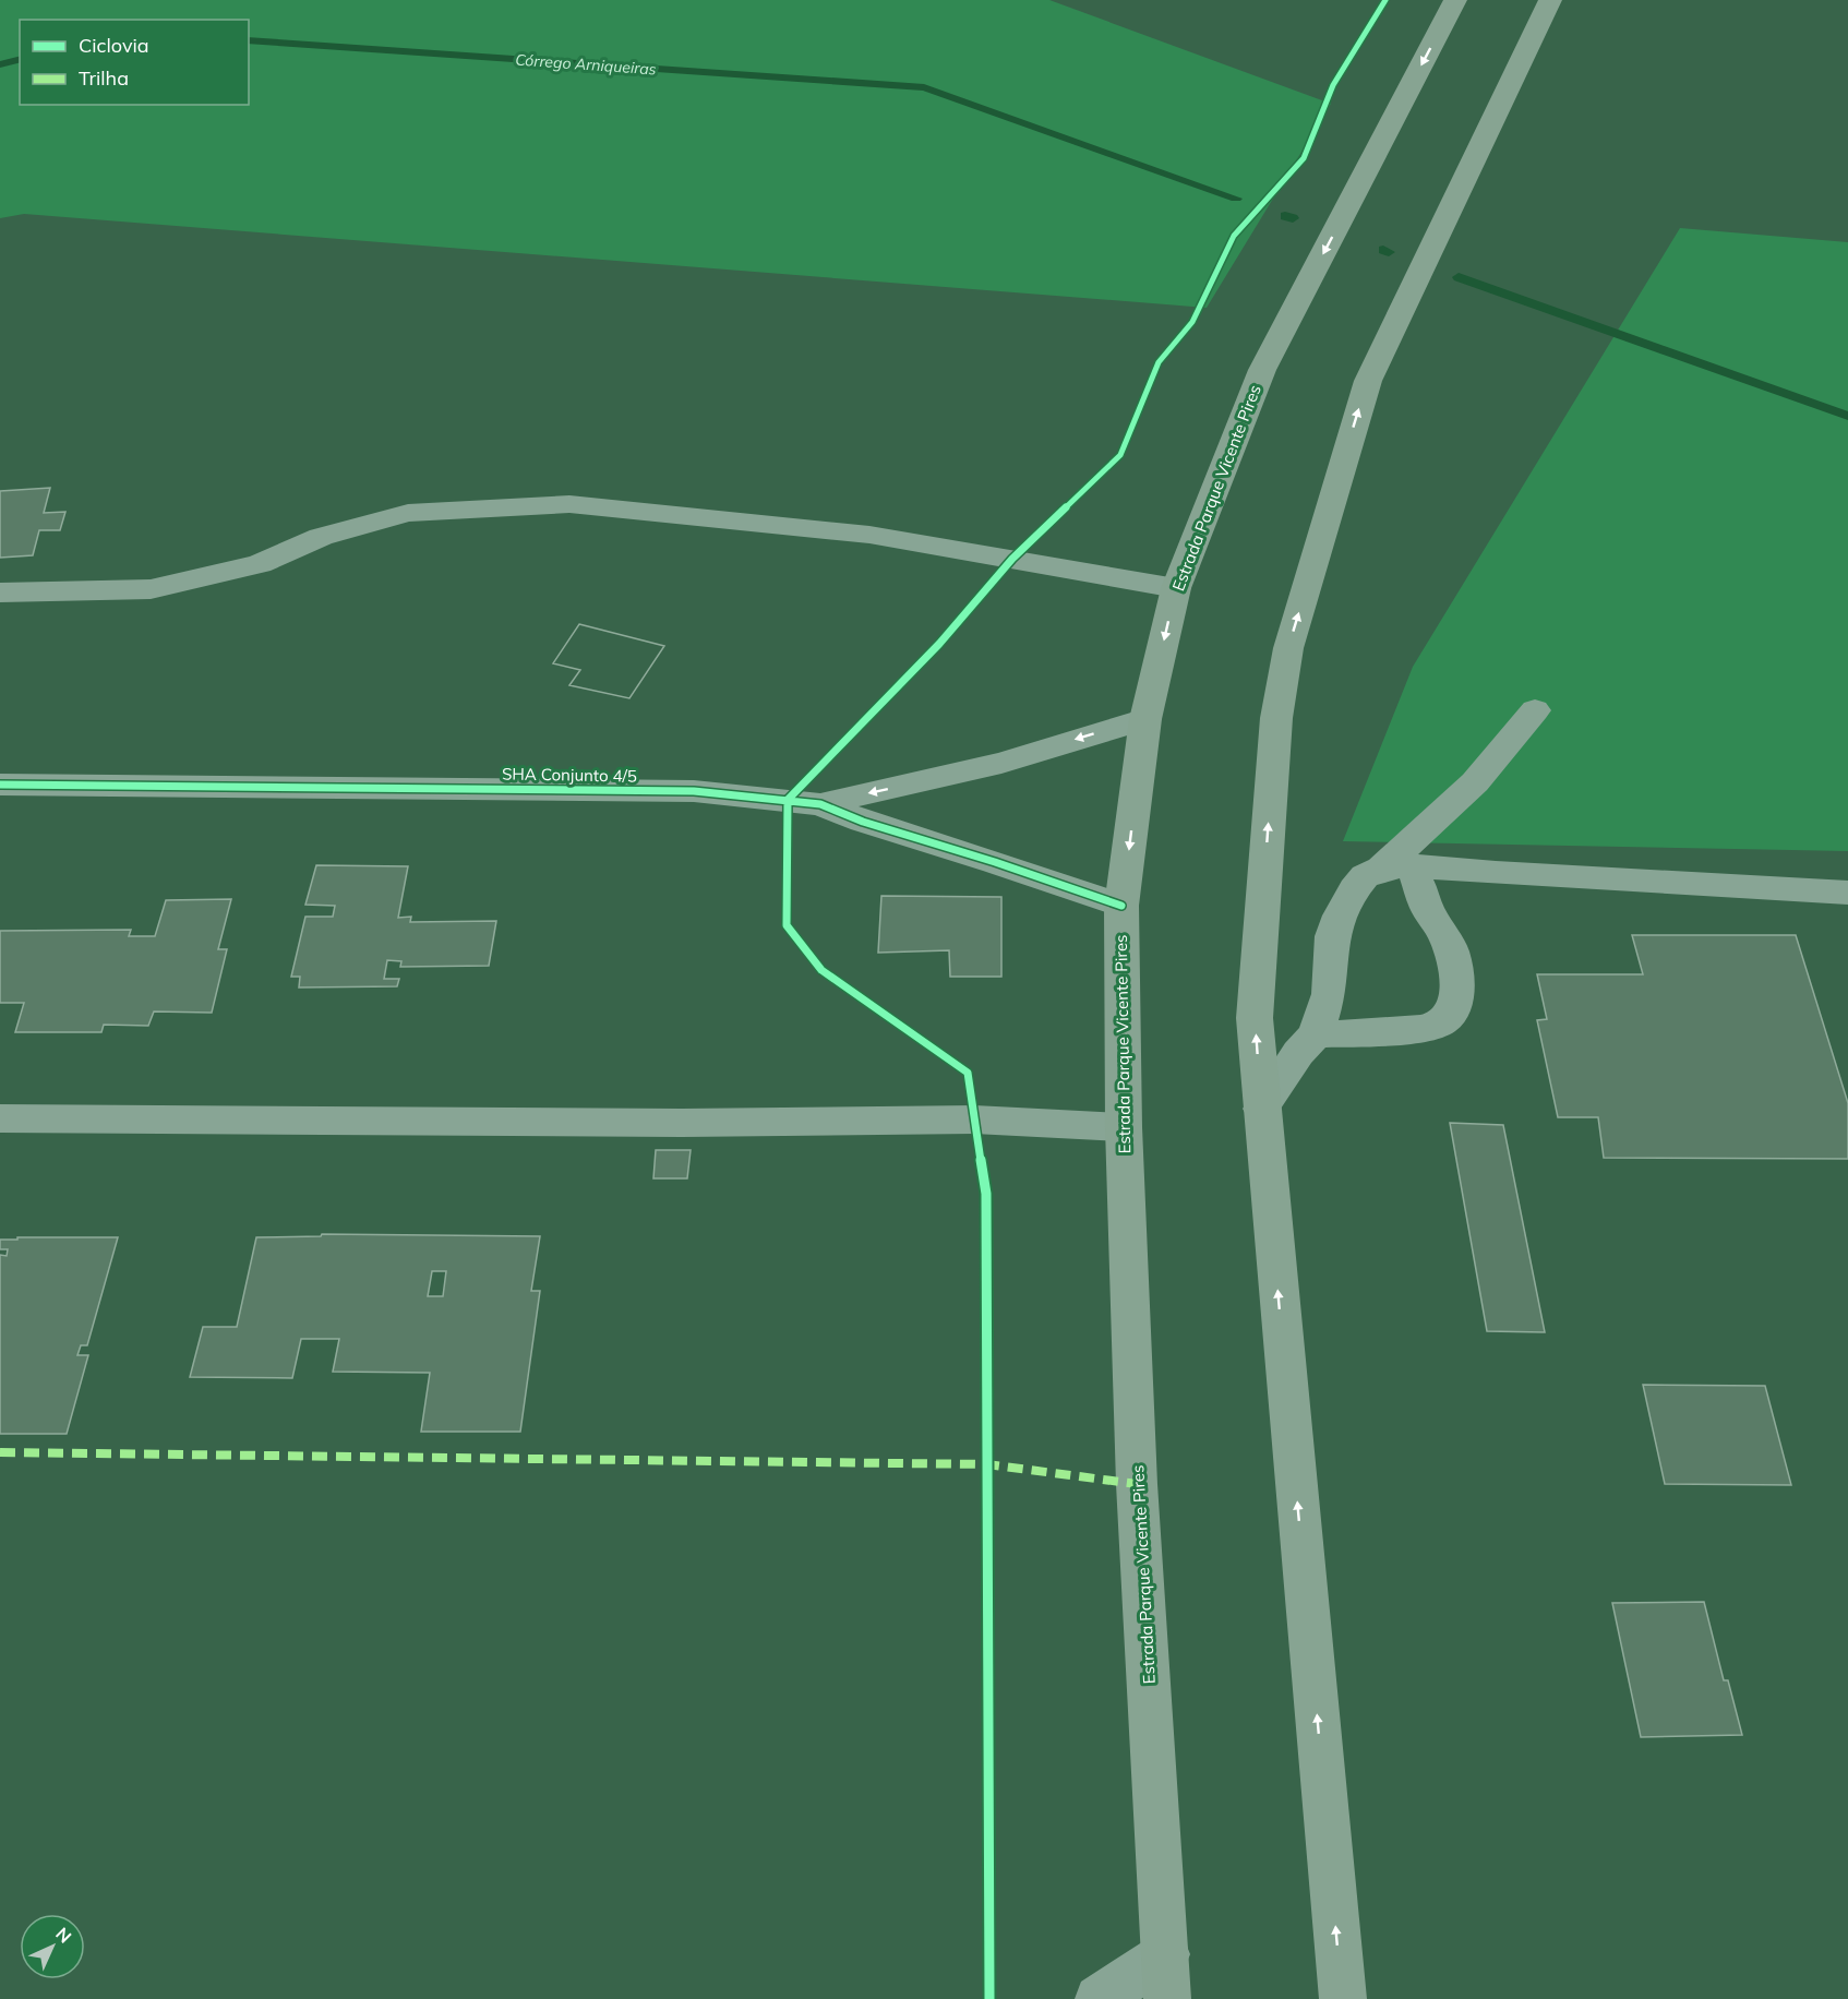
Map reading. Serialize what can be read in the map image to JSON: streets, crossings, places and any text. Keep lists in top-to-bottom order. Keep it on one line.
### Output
{"streets":{"main road":["Estrada Parque Vicente Pires"],"street":["SHA Conjunto 4/5"]},"crossings":[["Estrada Parque Vicente Pires","SHA Conjunto 4/5"]],"water":["Córrego Arniqueiras"],"legend":["Ciclovia","Trilha"],"north":"top right"}
